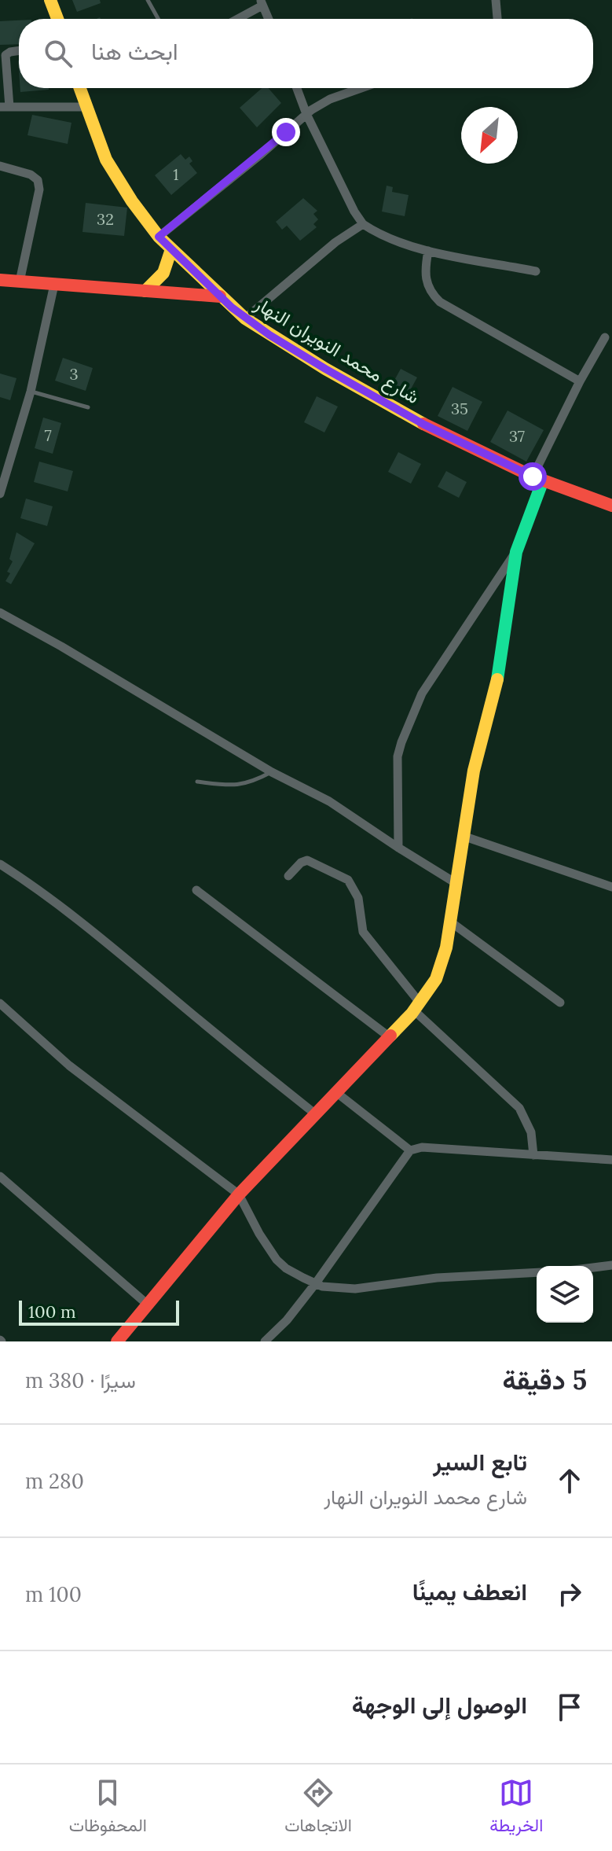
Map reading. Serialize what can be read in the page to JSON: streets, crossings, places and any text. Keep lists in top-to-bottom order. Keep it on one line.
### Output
{"streets":{"street":["شارع محمد النويران النهار"]},"house_numbers":["1","32","3","35","7","37"],"scale_bar":"100 m","north":"bottom left","page":{"search":"ابحث هنا","scale":"100 m","heading":["5 دقيقة","سيرًا · 380 m"],"list":[["تابع السير","شارع محمد النويران النهار","280 m"],["انعطف يمينًا","100 m"],"الوصول إلى الوجهة"],"nav":["الخريطة","الاتجاهات","المحفوظات"]}}
